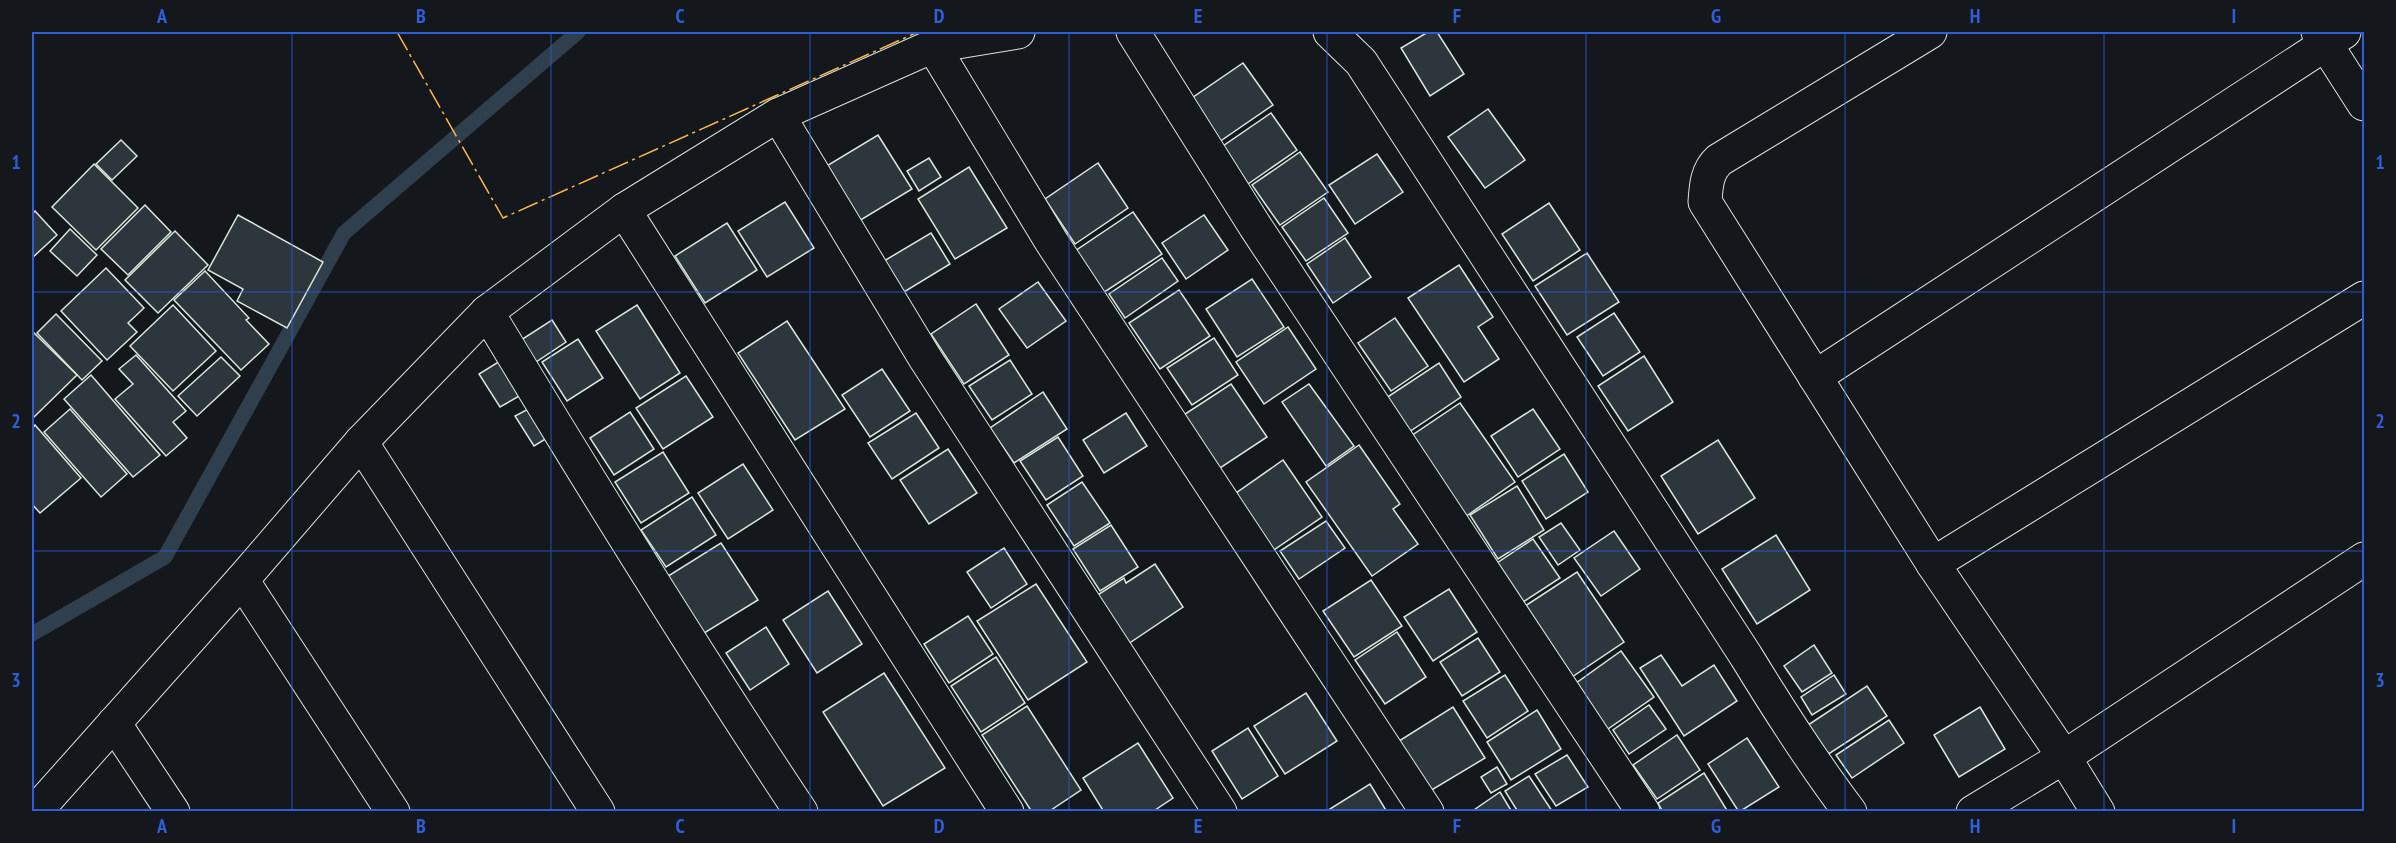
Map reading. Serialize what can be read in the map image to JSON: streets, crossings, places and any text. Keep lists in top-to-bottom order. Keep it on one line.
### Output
{"grid":{"columns":["A","B","C","D","E","F","G","H","I"],"rows":["1","2","3"]}}
